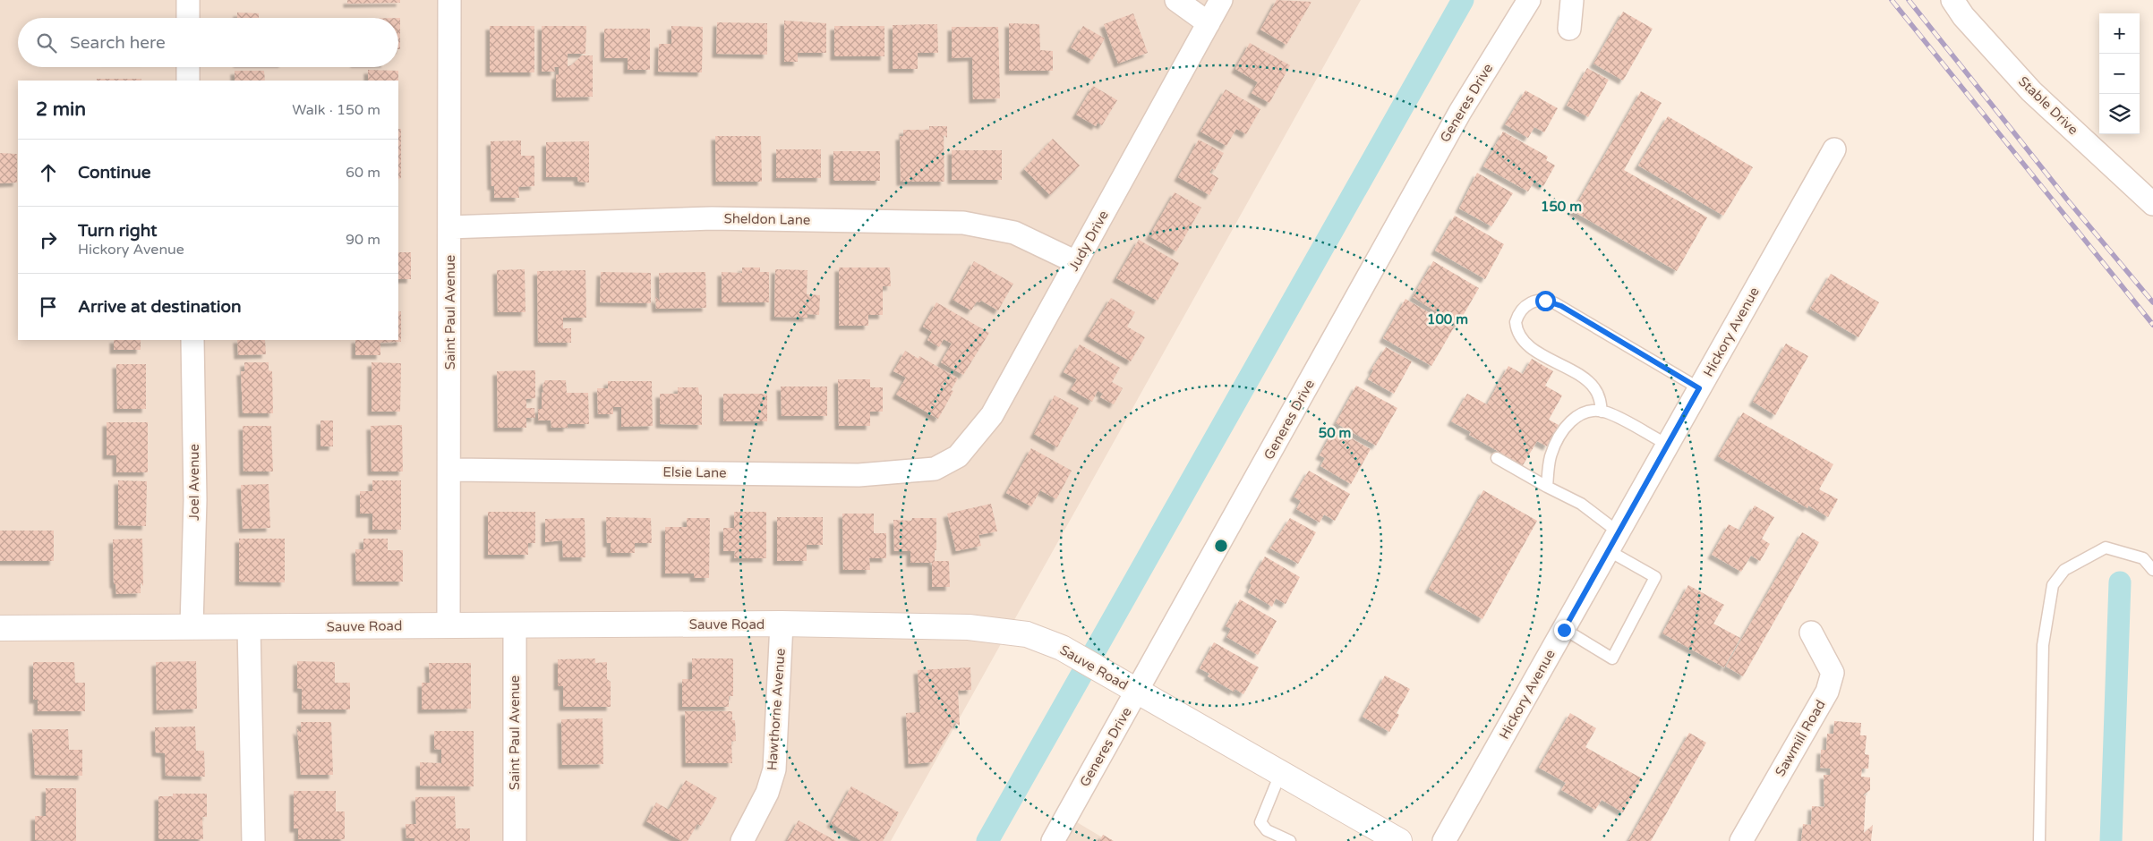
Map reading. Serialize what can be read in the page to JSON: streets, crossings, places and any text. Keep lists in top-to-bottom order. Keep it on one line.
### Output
{"streets":{"street":["Generes Drive","Stable Drive","Sheldon Lane","Judy Drive","Saint Paul Avenue","Hickory Avenue","Elsie Lane","Joel Avenue","Sauve Road","Hawthorne Avenue","Sawmill Road"]},"crossings":[["Generes Drive","Sauve Road"],["Sheldon Lane","Judy Drive"],["Sheldon Lane","Saint Paul Avenue"],["Judy Drive","Elsie Lane"],["Saint Paul Avenue","Elsie Lane"],["Saint Paul Avenue","Sauve Road"],["Joel Avenue","Sauve Road"],["Sauve Road","Hawthorne Avenue"]],"page":{"map_buttons":["+","−"],"search":"Search here","heading":["2 min","Walk · 150 m"],"list":[["Continue","60 m"],["Turn right","Hickory Avenue","90 m"],"Arrive at destination"]},"rings":["150 m","100 m","50 m"]}
